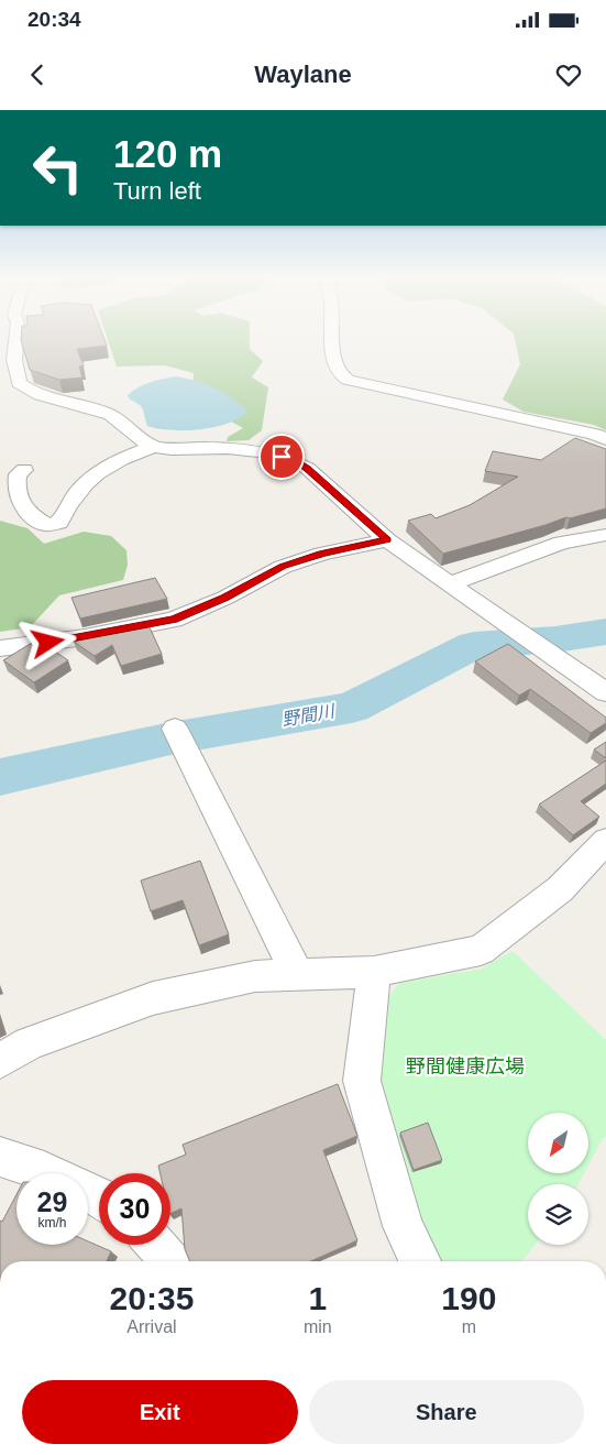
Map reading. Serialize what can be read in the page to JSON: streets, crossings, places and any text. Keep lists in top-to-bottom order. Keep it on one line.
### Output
{"water":["野間川"],"parks":["野間健康広場"],"north":"bottom left","page":{"status":"20:34","header":"Waylane","turn":["120 m","Turn left"],"speed":"29 km/h","limit":"30","eta":["20:35","Arrival","1","min","190","m"],"buttons":["Exit","Share"]}}
